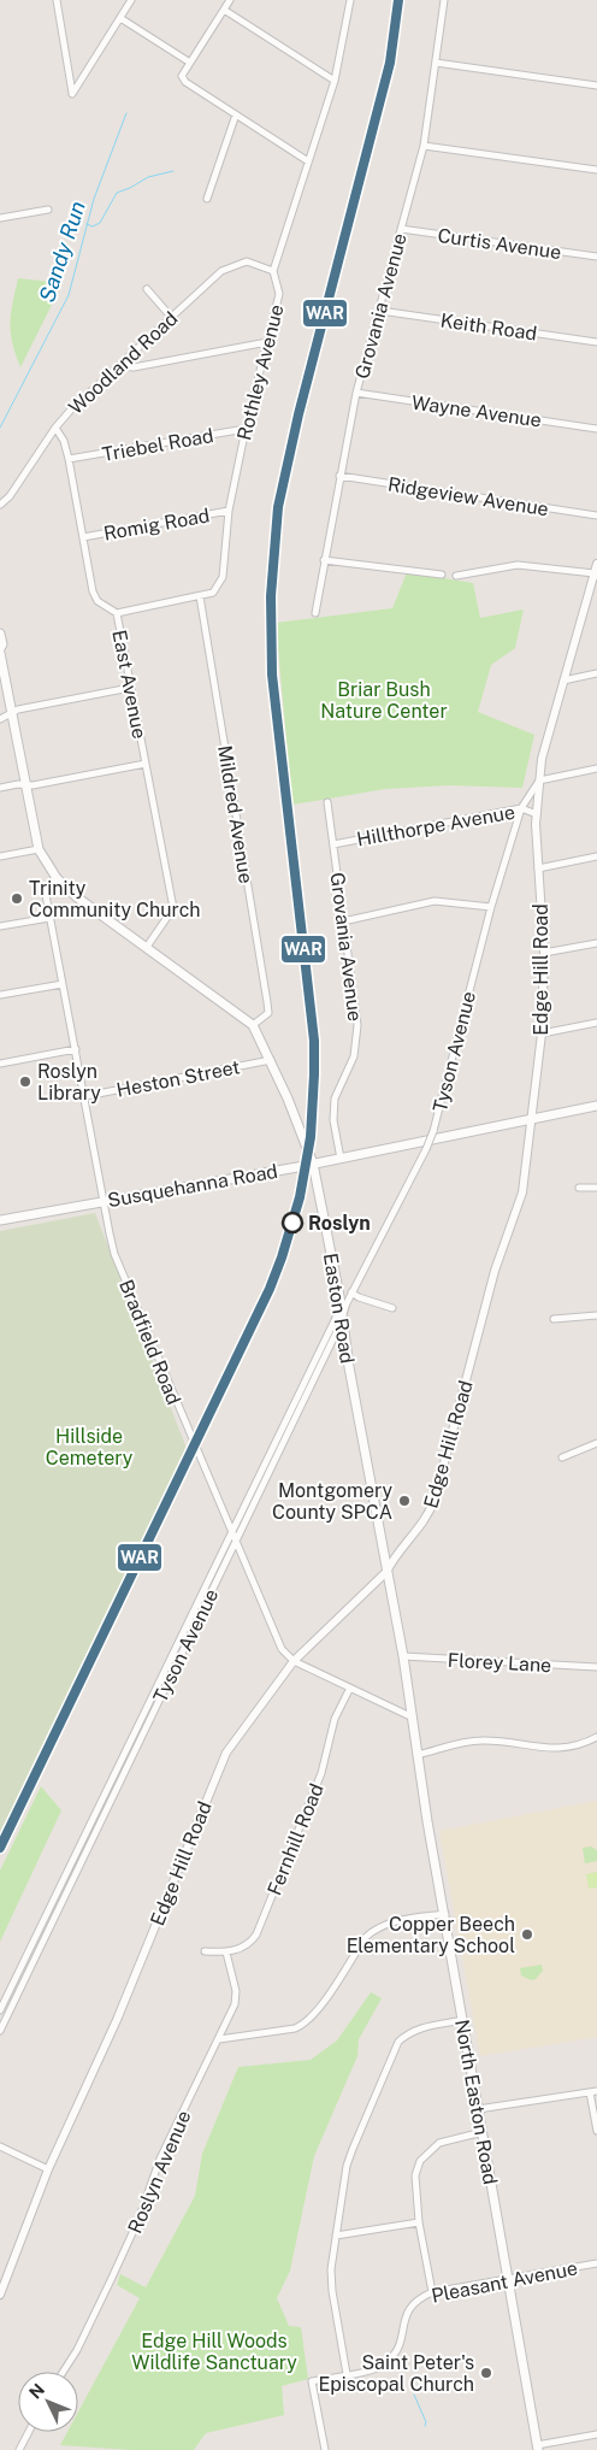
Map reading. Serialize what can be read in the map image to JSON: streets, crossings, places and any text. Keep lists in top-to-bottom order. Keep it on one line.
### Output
{"streets":{"main road":["Susquehanna Road","Easton Road","North Easton Road"],"street":["Curtis Avenue","Grovania Avenue","Keith Road","Woodland Road","Rothley Avenue","Wayne Avenue","Triebel Road","Ridgeview Avenue","Romig Road","East Avenue","Mildred Avenue","Hillthorpe Avenue","Edge Hill Road","Tyson Avenue","Heston Street","Bradfield Road","Florey Lane","Fernhill Road","Roslyn Avenue","Pleasant Avenue"]},"crossings":[["Curtis Avenue","Grovania Avenue"],["Grovania Avenue","Keith Road"],["Grovania Avenue","Wayne Avenue"],["Grovania Avenue","Ridgeview Avenue"],["Grovania Avenue","Hillthorpe Avenue"],["Grovania Avenue","Susquehanna Road"],["Woodland Road","Rothley Avenue"],["Woodland Road","East Avenue"],["Rothley Avenue","Triebel Road"],["Rothley Avenue","Romig Road"],["Rothley Avenue","Mildred Avenue"],["Triebel Road","East Avenue"],["Romig Road","East Avenue"],["East Avenue","Easton Road"],["Mildred Avenue","Easton Road"],["Hillthorpe Avenue","Edge Hill Road"],["Hillthorpe Avenue","Tyson Avenue"],["Edge Hill Road","Tyson Avenue"],["Edge Hill Road","Susquehanna Road"],["Edge Hill Road","Easton Road"],["Edge Hill Road","Bradfield Road"],["Tyson Avenue","Easton Road"],["Tyson Avenue","Bradfield Road"],["Heston Street","Easton Road"],["Heston Street","Bradfield Road"],["Susquehanna Road","Easton Road"],["Susquehanna Road","Bradfield Road"],["Easton Road","Bradfield Road"],["Easton Road","Florey Lane"],["Easton Road","North Easton Road"],["Bradfield Road","Fernhill Road"],["Fernhill Road","Roslyn Avenue"],["North Easton Road","Pleasant Avenue"]],"water":["Sandy Run"],"parks":["Briar Bush Nature Center","Hillside Cemetery","Edge Hill Woods Wildlife Sanctuary"],"places":["Trinity Community Church","Roslyn Library","Roslyn","Montgomery County SPCA","Copper Beech Elementary School","Saint Peter's Episcopal Church"],"lines":["transit line WAR"],"north":"top left"}
